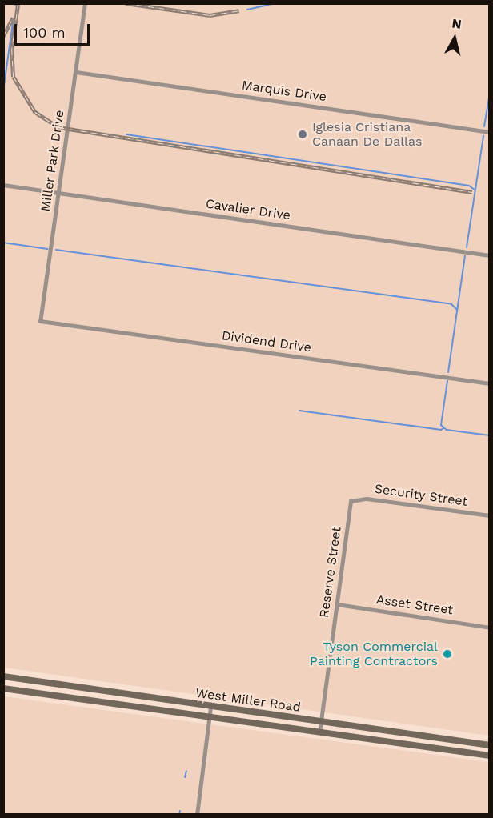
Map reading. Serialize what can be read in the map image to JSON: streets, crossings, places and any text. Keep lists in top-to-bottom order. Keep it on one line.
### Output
{"streets":{"main road":["West Miller Road"],"street":["Marquis Drive","Miller Park Drive","Cavalier Drive","Dividend Drive","Security Street","Reserve Street","Asset Street"]},"crossings":[["Marquis Drive","Miller Park Drive"],["Miller Park Drive","Cavalier Drive"],["Miller Park Drive","Dividend Drive"],["Security Street","Reserve Street"],["Reserve Street","Asset Street"],["Reserve Street","West Miller Road"]],"places":["Iglesia Cristiana Canaan De Dallas","Tyson Commercial Painting Contractors"],"scale_bar":"100 m","north":"top"}
